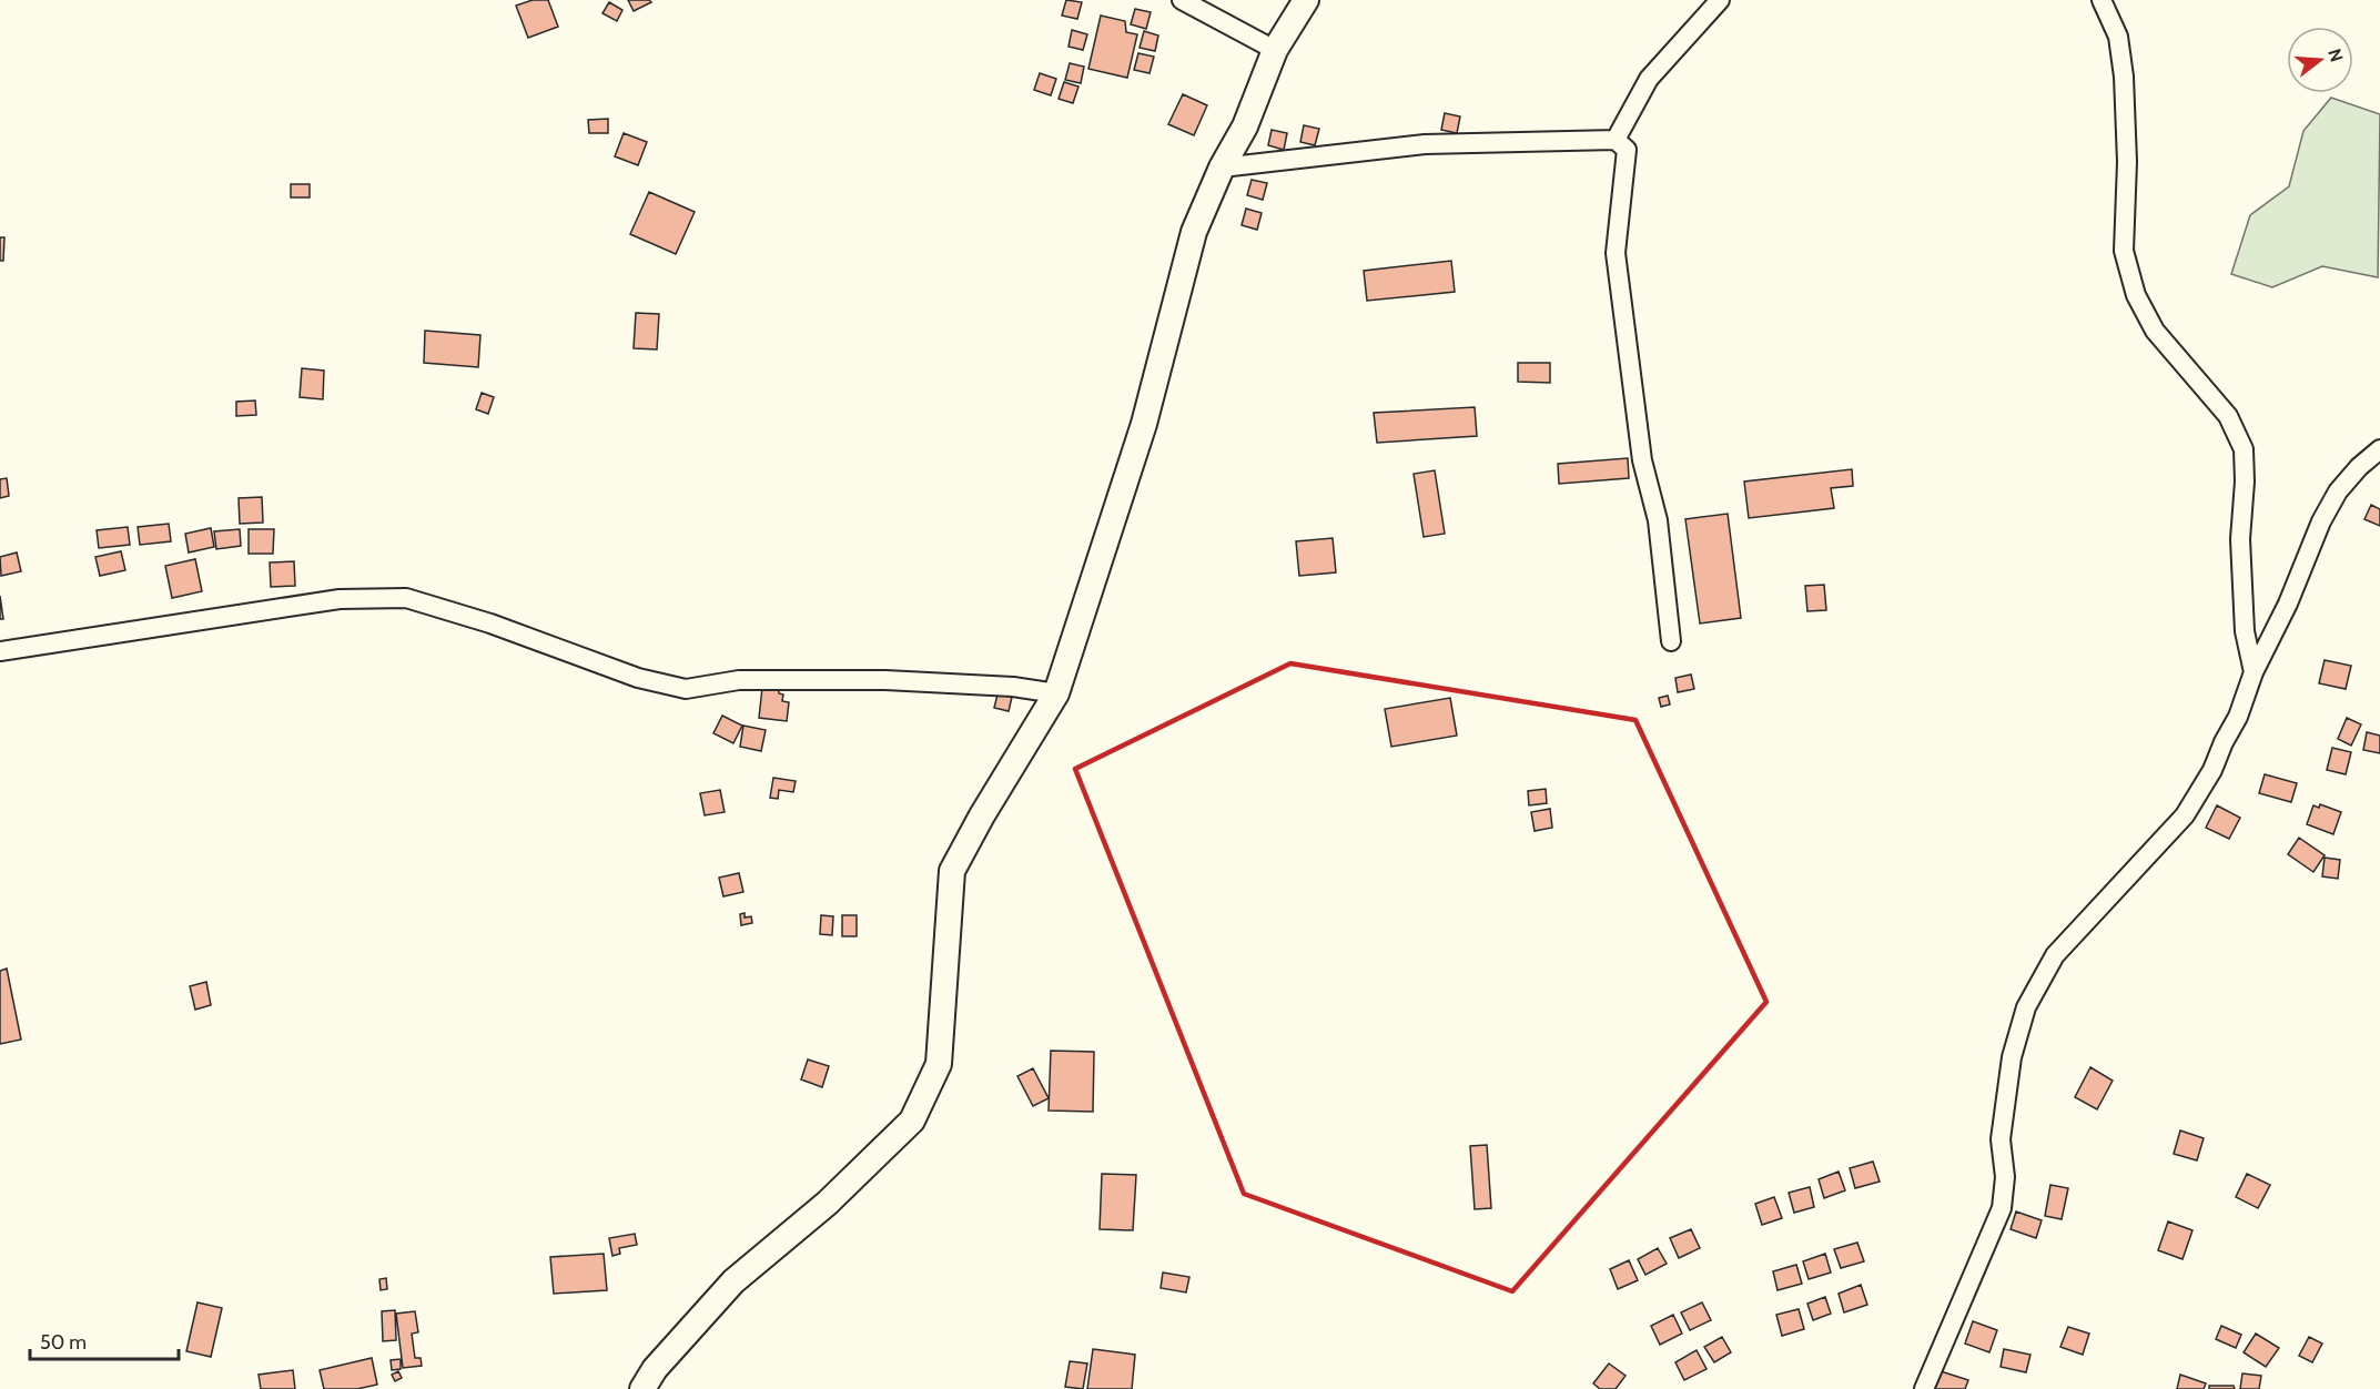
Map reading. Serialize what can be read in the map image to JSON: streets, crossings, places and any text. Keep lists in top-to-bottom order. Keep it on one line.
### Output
{"scale_bar":"50 m","north":"right"}
